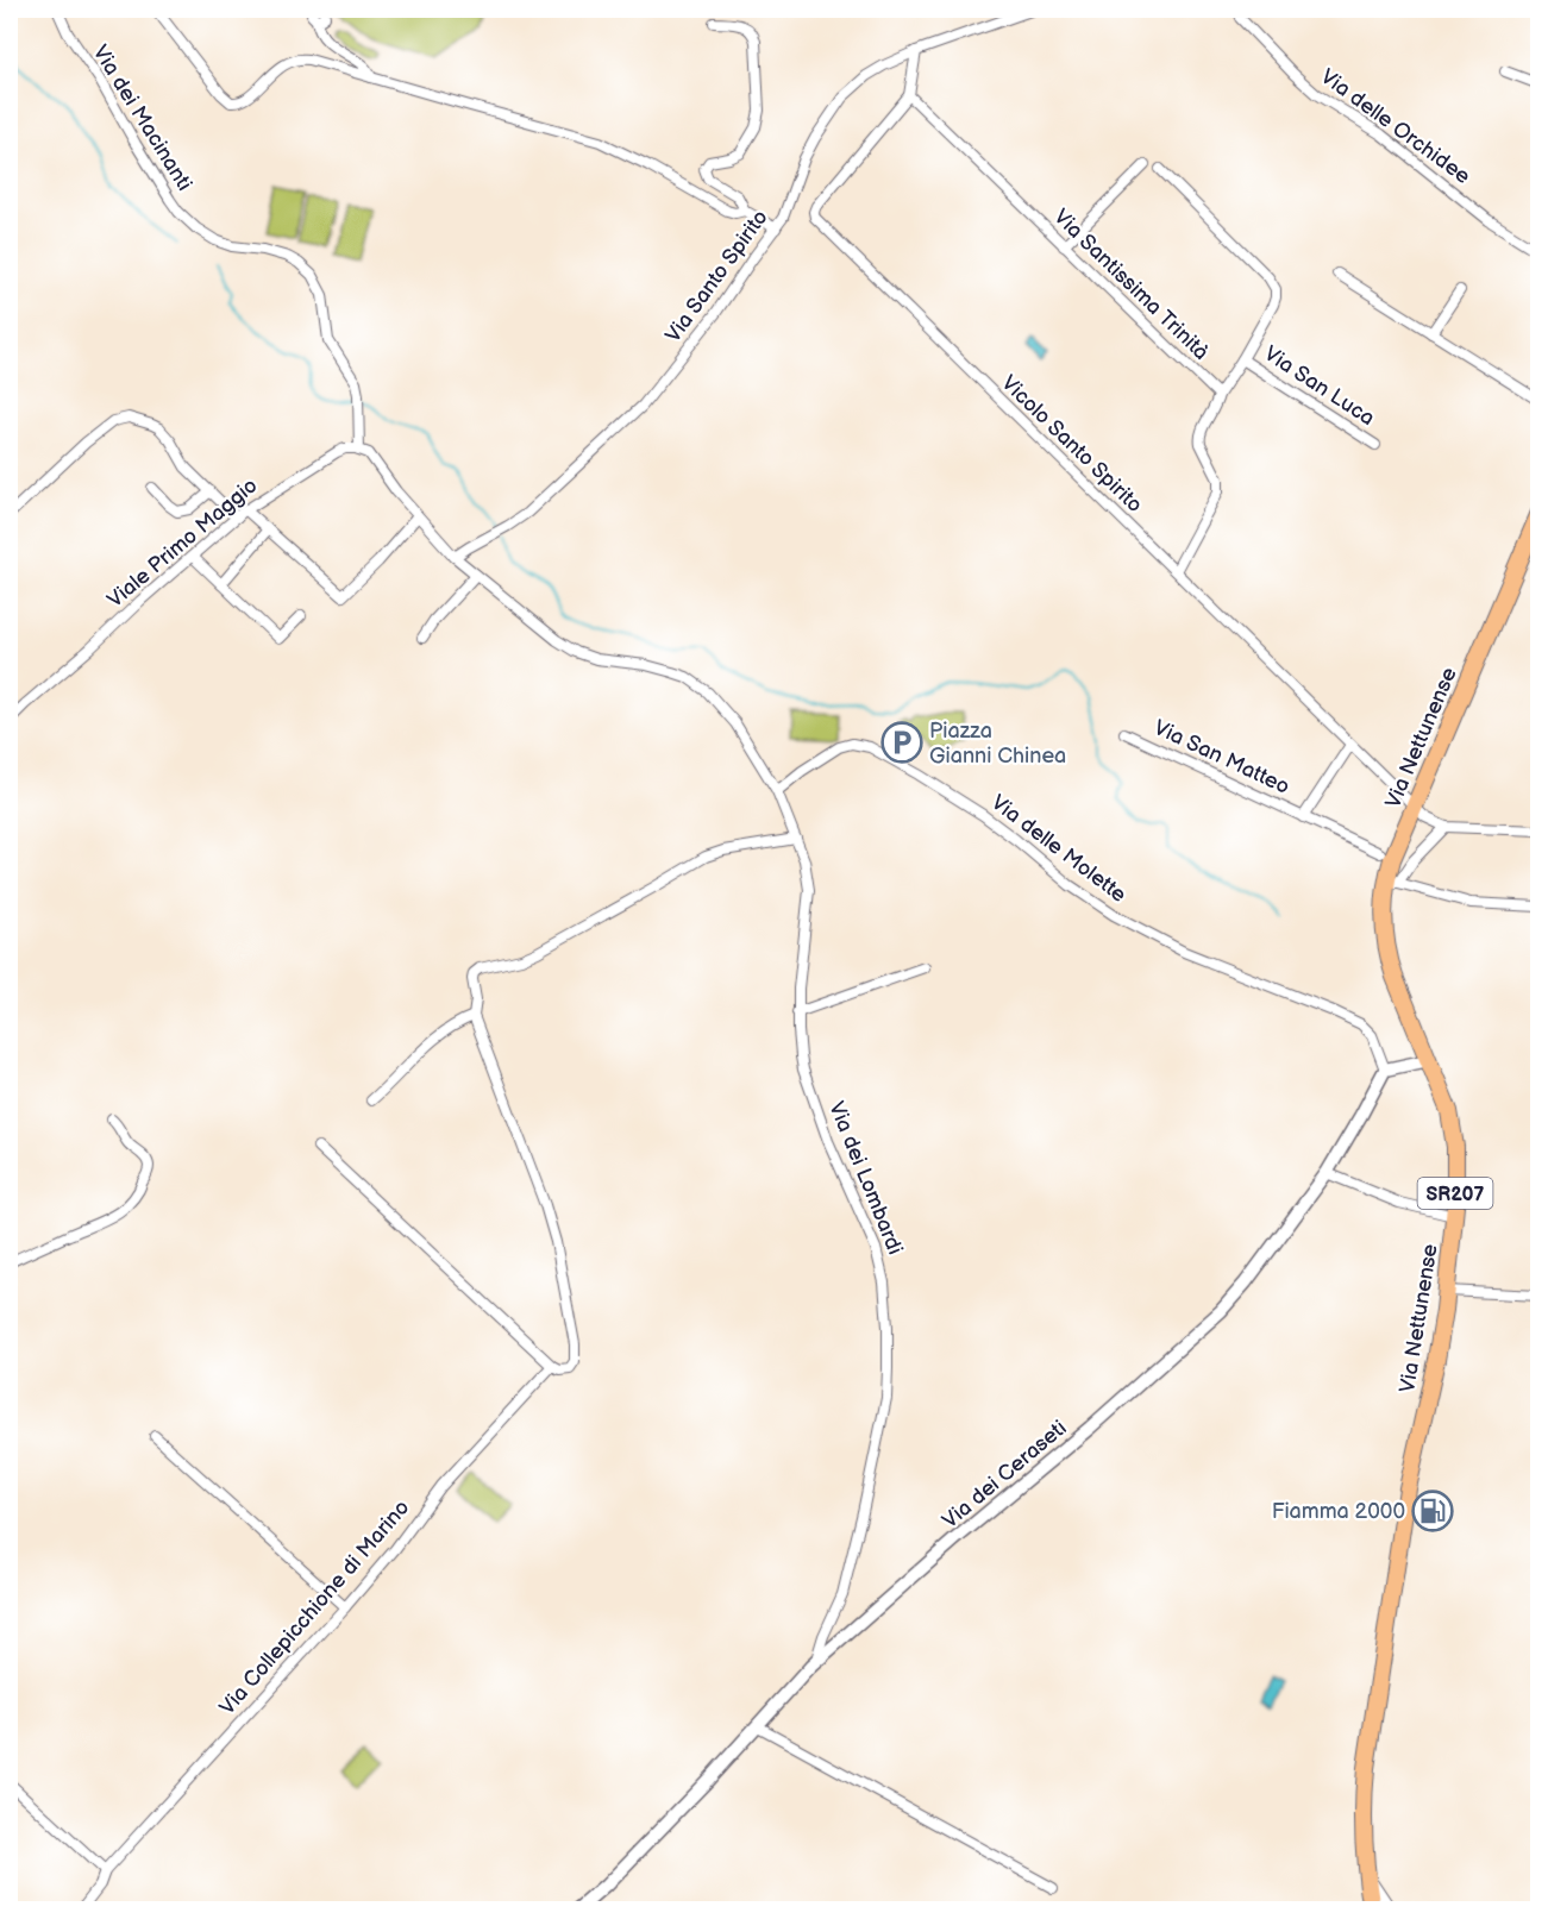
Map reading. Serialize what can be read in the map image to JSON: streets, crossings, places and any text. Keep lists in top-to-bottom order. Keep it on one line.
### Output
{"streets":{"main road":["Via Nettunense","SR207"],"street":["Via dei Macinanti","Via delle Orchidee","Via Santo Spirito","Via Santissima Trinità","Via San Luca","Vicolo Santo Spirito","Viale Primo Maggio","Via San Matteo","Via delle Molette","Via dei Lombardi","Via dei Ceraseti","Via Collepicchione di Marino"]},"crossings":[["Via dei Macinanti","Viale Primo Maggio"],["Via Santissima Trinità","Vicolo Santo Spirito"],["Vicolo Santo Spirito","Via Nettunense"],["Vicolo Santo Spirito","Via San Matteo"],["Via delle Molette","Via dei Lombardi"],["Via delle Molette","Via dei Ceraseti"],["Via dei Lombardi","Via dei Ceraseti"],["Via dei Lombardi","Via Collepicchione di Marino"]],"places":{"parking":["Piazza Gianni Chinea"],"fuel station":["Fiamma 2000"]}}
